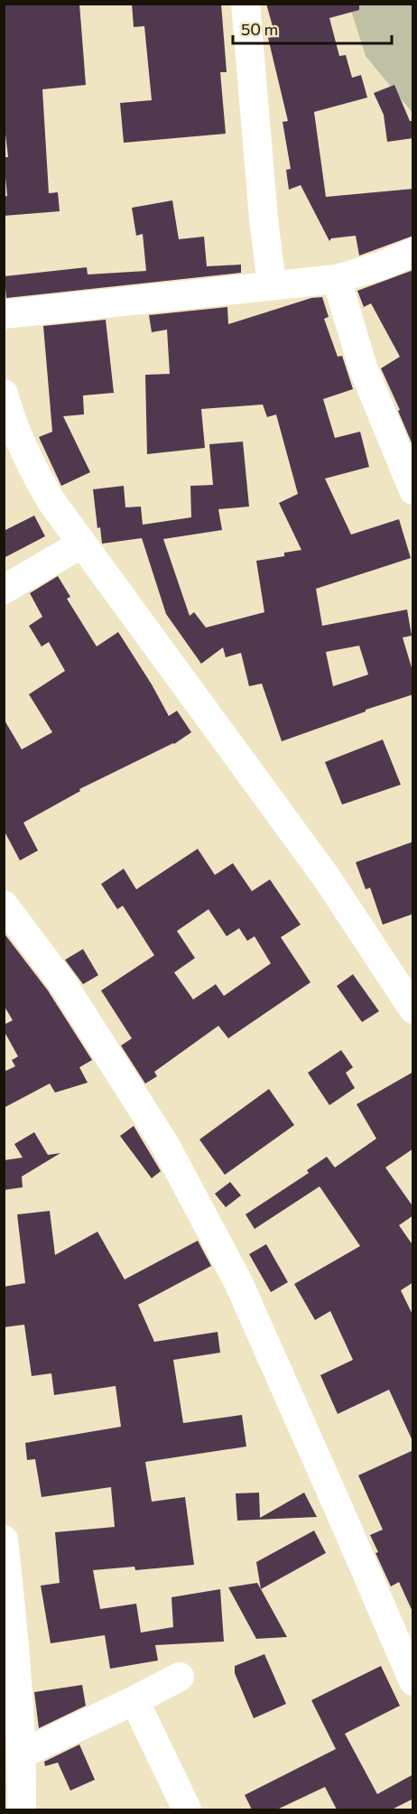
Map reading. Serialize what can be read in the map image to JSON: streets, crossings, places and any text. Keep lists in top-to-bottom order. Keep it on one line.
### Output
{"scale_bar":"50 m"}
